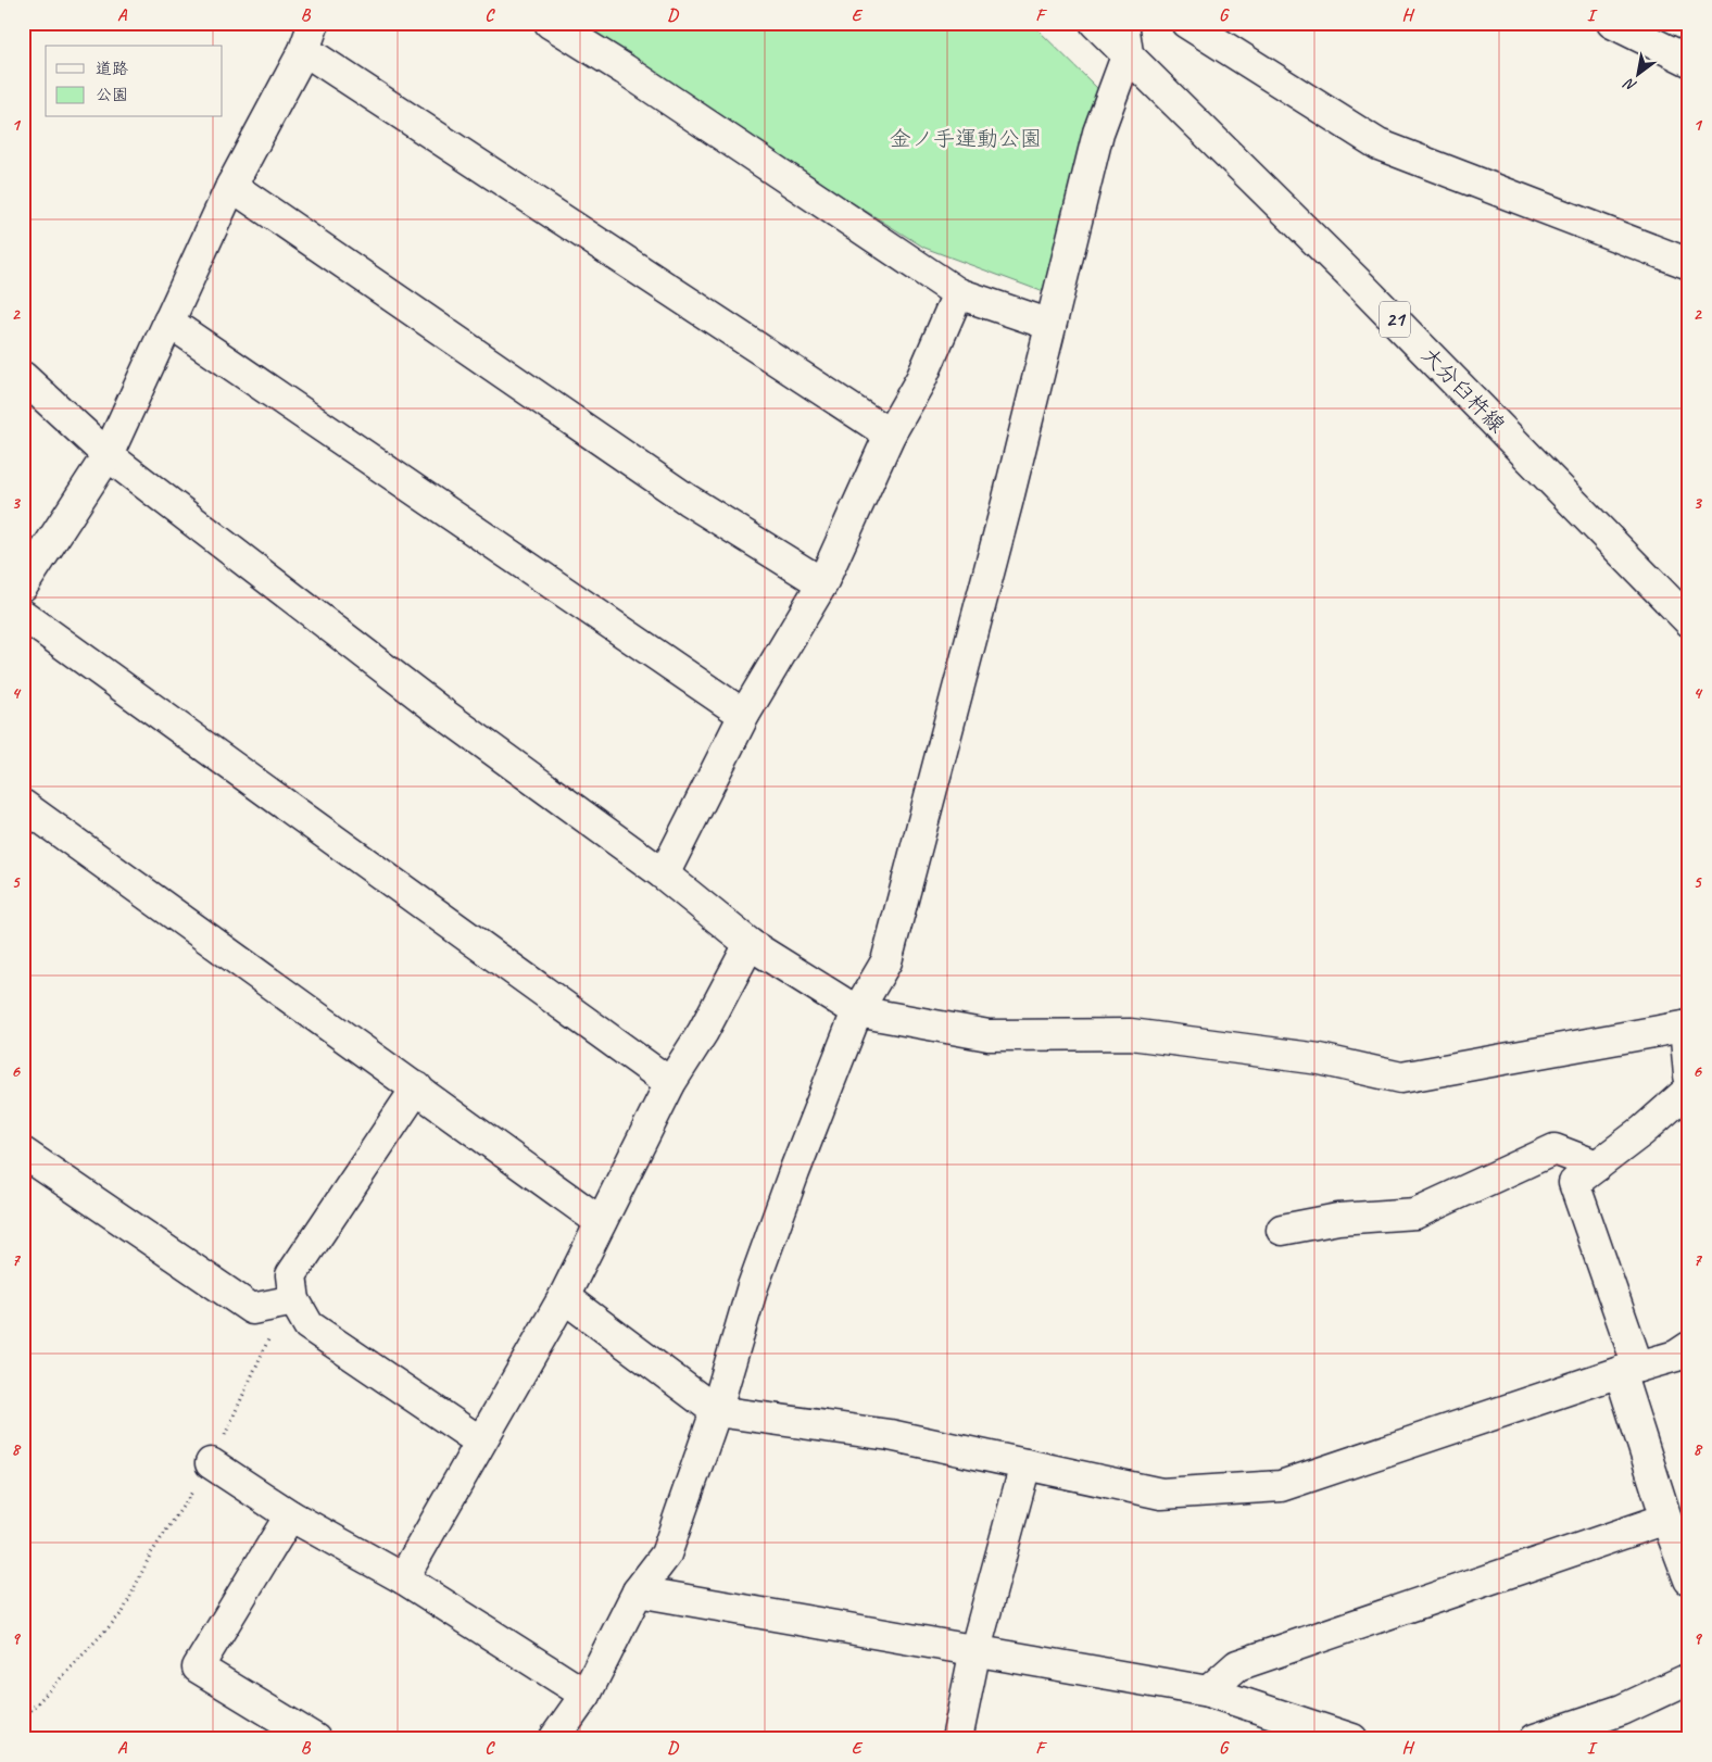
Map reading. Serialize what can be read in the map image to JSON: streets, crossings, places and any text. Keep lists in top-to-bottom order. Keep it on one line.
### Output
{"streets":{"street":["21","大分臼杵線"]},"parks":["金ノ手運動公園"],"legend":["道路","公園"],"north":"bottom left","grid":{"columns":["A","B","C","D","E","F","G","H","I"],"rows":["1","2","3","4","5","6","7","8","9"]}}
